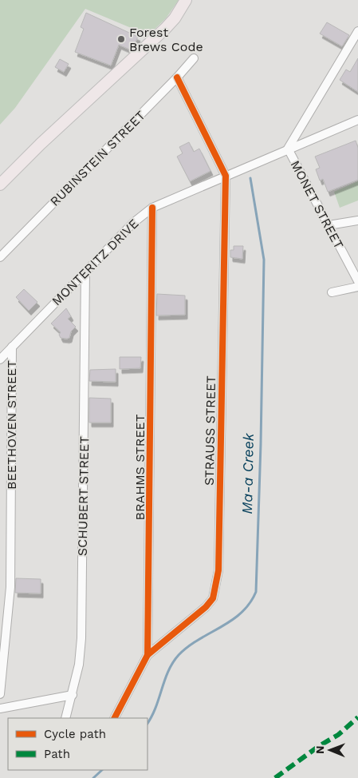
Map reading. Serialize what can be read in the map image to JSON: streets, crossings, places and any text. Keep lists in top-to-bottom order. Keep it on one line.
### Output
{"streets":{"street":["RUBINSTEIN STREET","MONET STREET","MONTERITZ DRIVE","BEETHOVEN STREET","STRAUSS STREET","BRAHMS STREET","SCHUBERT STREET"]},"crossings":[["MONET STREET","MONTERITZ DRIVE"],["MONTERITZ DRIVE","BEETHOVEN STREET"],["MONTERITZ DRIVE","STRAUSS STREET"],["MONTERITZ DRIVE","BRAHMS STREET"],["MONTERITZ DRIVE","SCHUBERT STREET"],["STRAUSS STREET","BRAHMS STREET"]],"water":["Ma-a Creek"],"places":["Forest Brews Code"],"legend":["Cycle path","Path"],"north":"left"}
